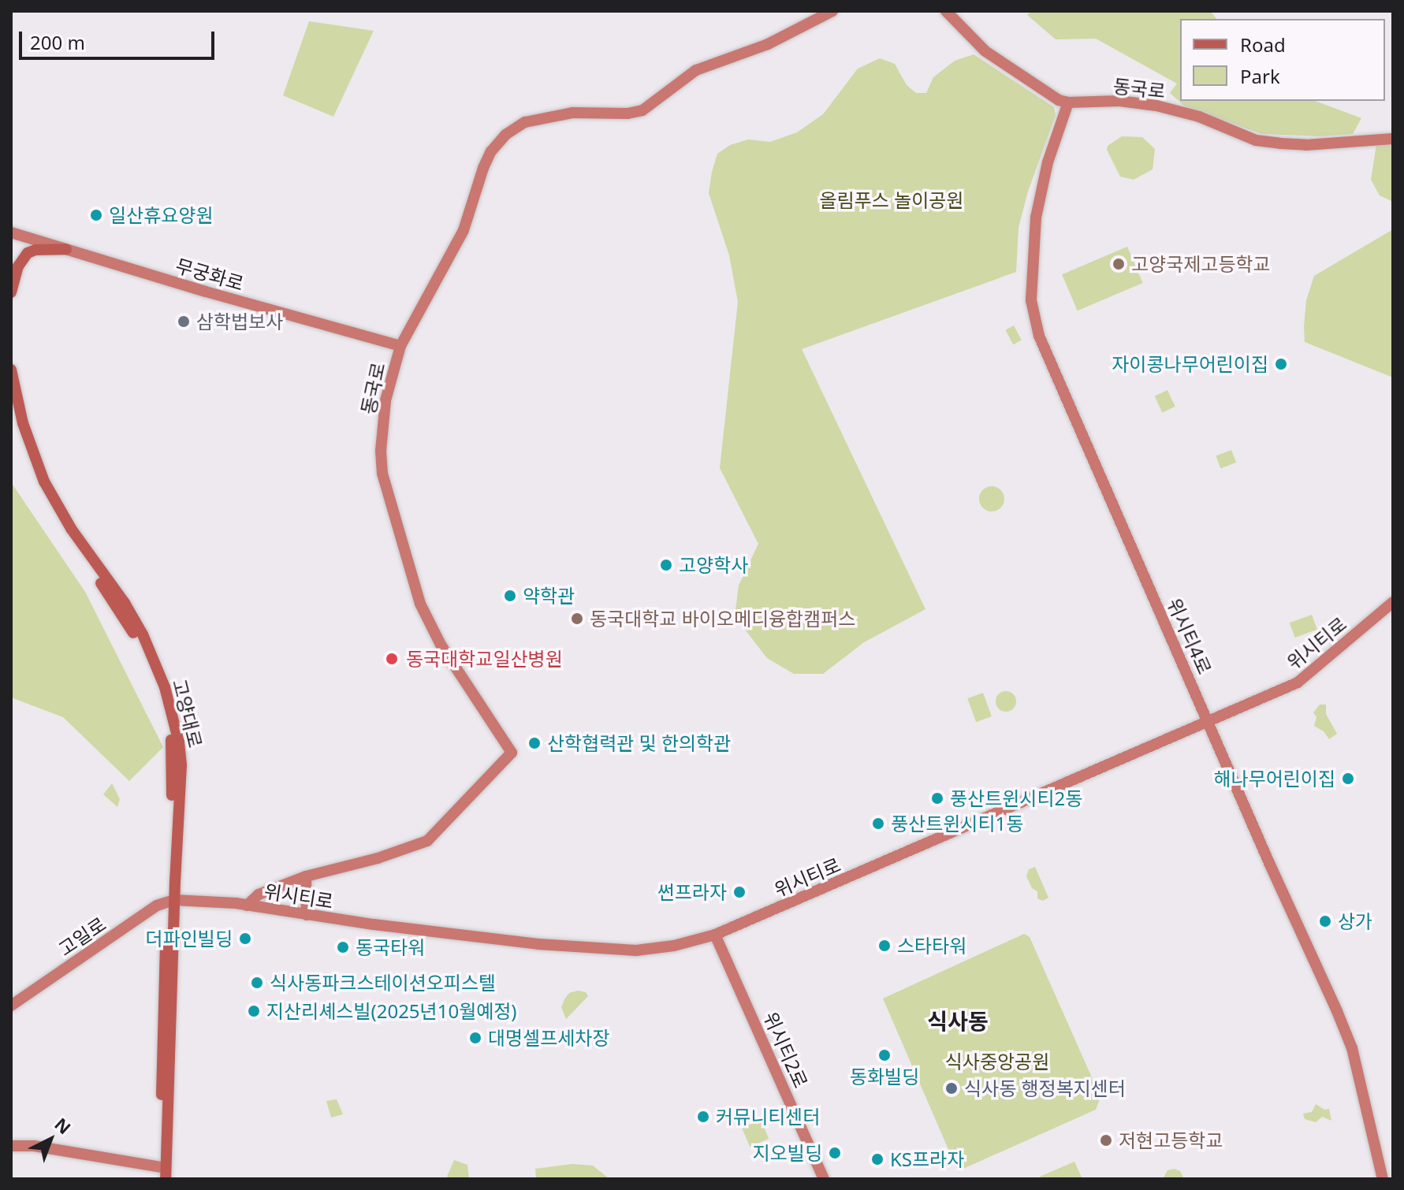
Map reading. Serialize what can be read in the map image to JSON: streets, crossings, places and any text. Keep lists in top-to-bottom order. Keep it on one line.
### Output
{"streets":{"main road":["고양대로"],"street":["동국로","무궁화로","위시티4로","위시티로","고일로","위시티2로"]},"crossings":[["동국로","무궁화로"],["동국로","위시티4로"],["동국로","위시티로"],["위시티4로","위시티로"],["위시티로","고양대로"],["위시티로","고일로"],["위시티로","위시티2로"],["고양대로","고일로"]],"districts":["식사동"],"parks":["올림푸스 놀이공원","식사중앙공원"],"places":["일산휴요양원","고양국제고등학교","삼학법보사","자이콩나무어린이집","고양학사","약학관","동국대학교 바이오메디융합캠퍼스","동국대학교일산병원","산학협력관 및 한의학관","해나무어린이집","풍산트윈시티2동","풍산트윈시티1동","썬프라자","상가","더파인빌딩","스타타워","동국타워","식사동파크스테이션오피스텔","지산리셰스빌(2025년10월예정)","대명셀프세차장","동화빌딩","식사동 행정복지센터","커뮤니티센터","저현고등학교","지오빌딩","KS프라자"],"legend":["Road","Park"],"scale_bar":"200 m","north":"top right"}
